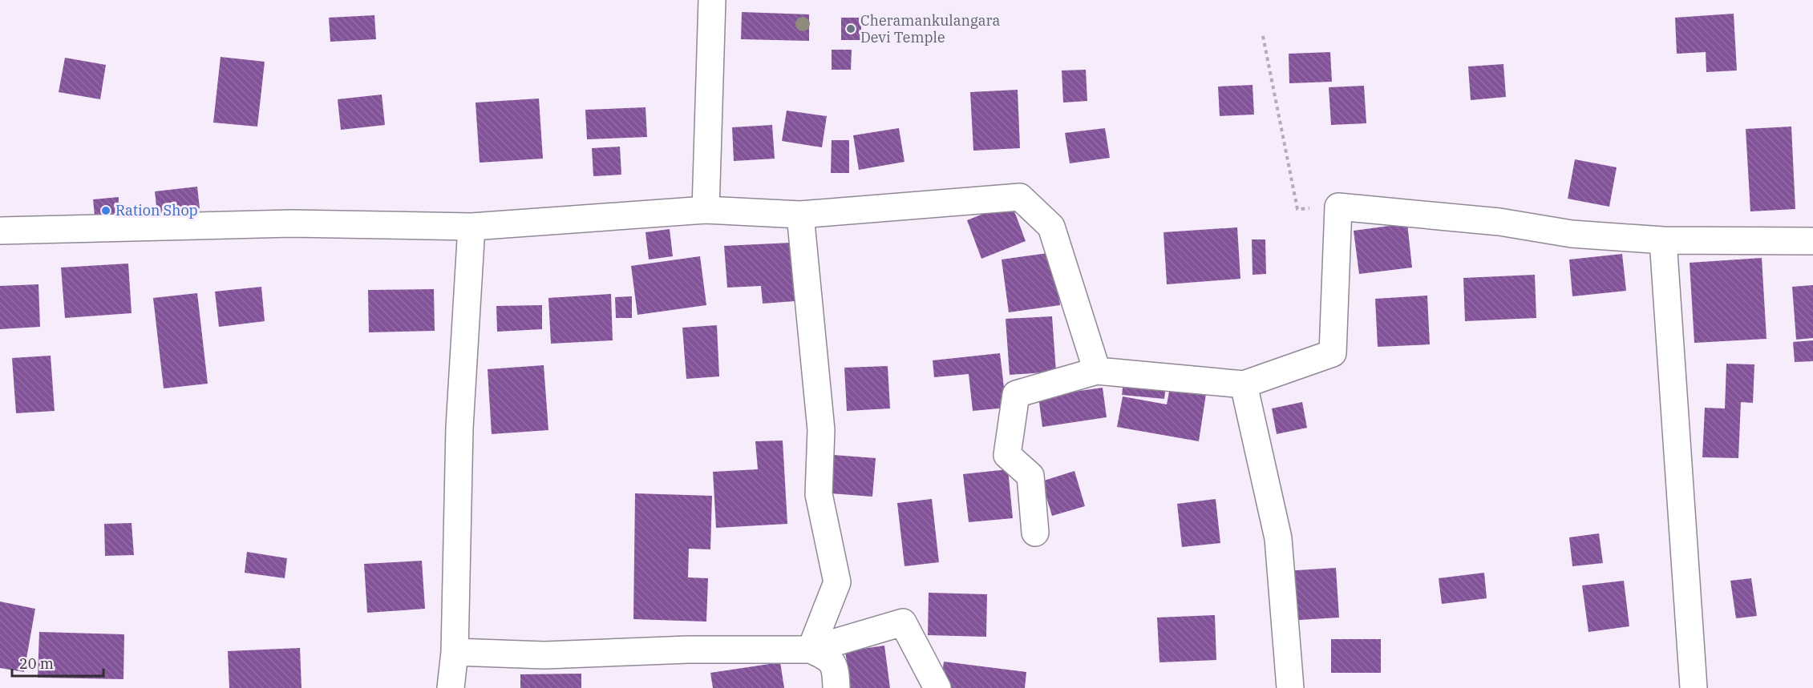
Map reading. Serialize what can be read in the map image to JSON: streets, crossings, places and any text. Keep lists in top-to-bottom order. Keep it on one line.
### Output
{"places":["Cheramankulangara Devi Temple","Ration Shop"],"scale_bar":"20 m"}
